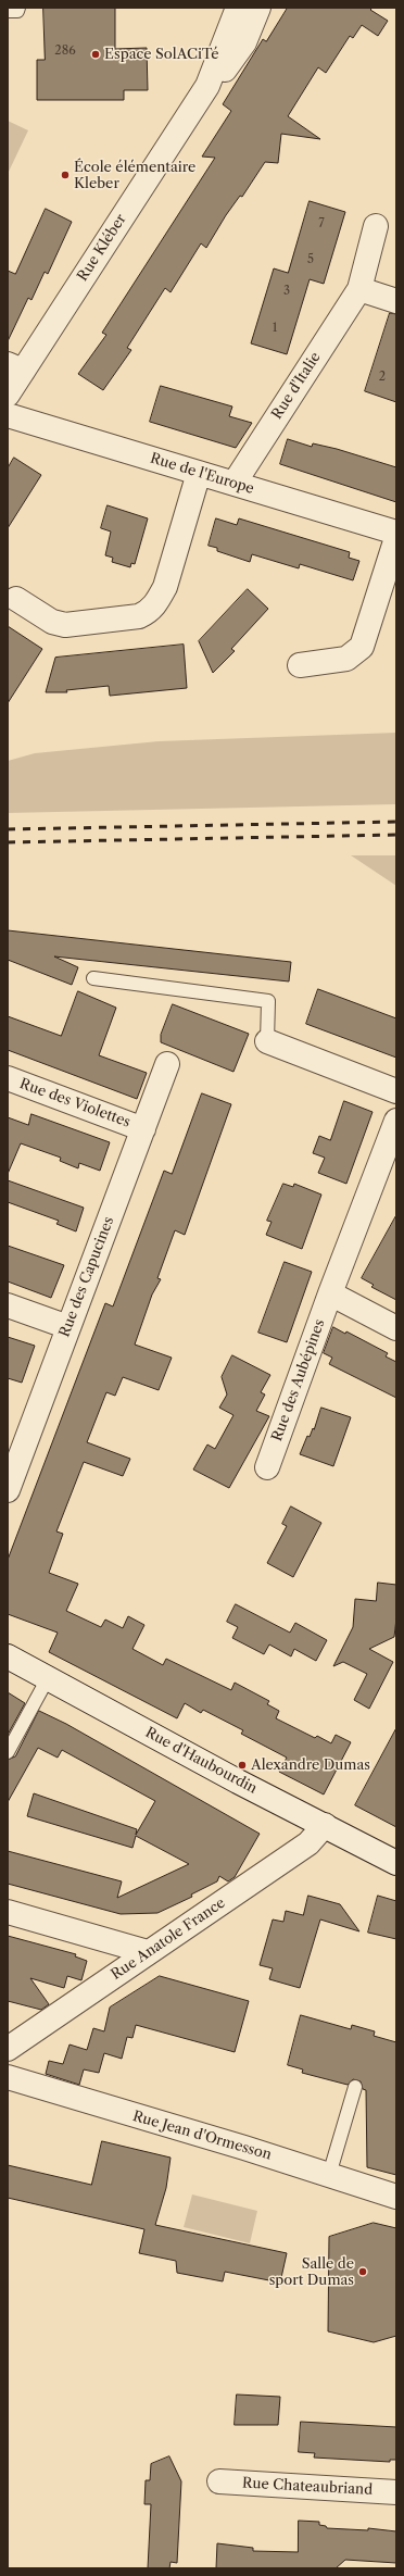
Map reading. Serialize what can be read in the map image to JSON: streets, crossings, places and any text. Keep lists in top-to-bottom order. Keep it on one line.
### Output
{"streets":{"street":["Rue Kléber","Rue d'Italie","Rue de l'Europe","Rue des Violettes","Rue des Capucines","Rue des Aubépines","Rue d'Haubourdin","Rue Anatole France","Rue Jean d'Ormesson","Rue Chateaubriand"]},"crossings":[["Rue d'Italie","Rue de l'Europe"],["Rue des Violettes","Rue des Capucines"],["Rue d'Haubourdin","Rue Anatole France"]],"places":["Espace SolACiTé","École élémentaire Kleber","Alexandre Dumas","Salle de sport Dumas"],"house_numbers":["286","7","5","3","1","2"]}
